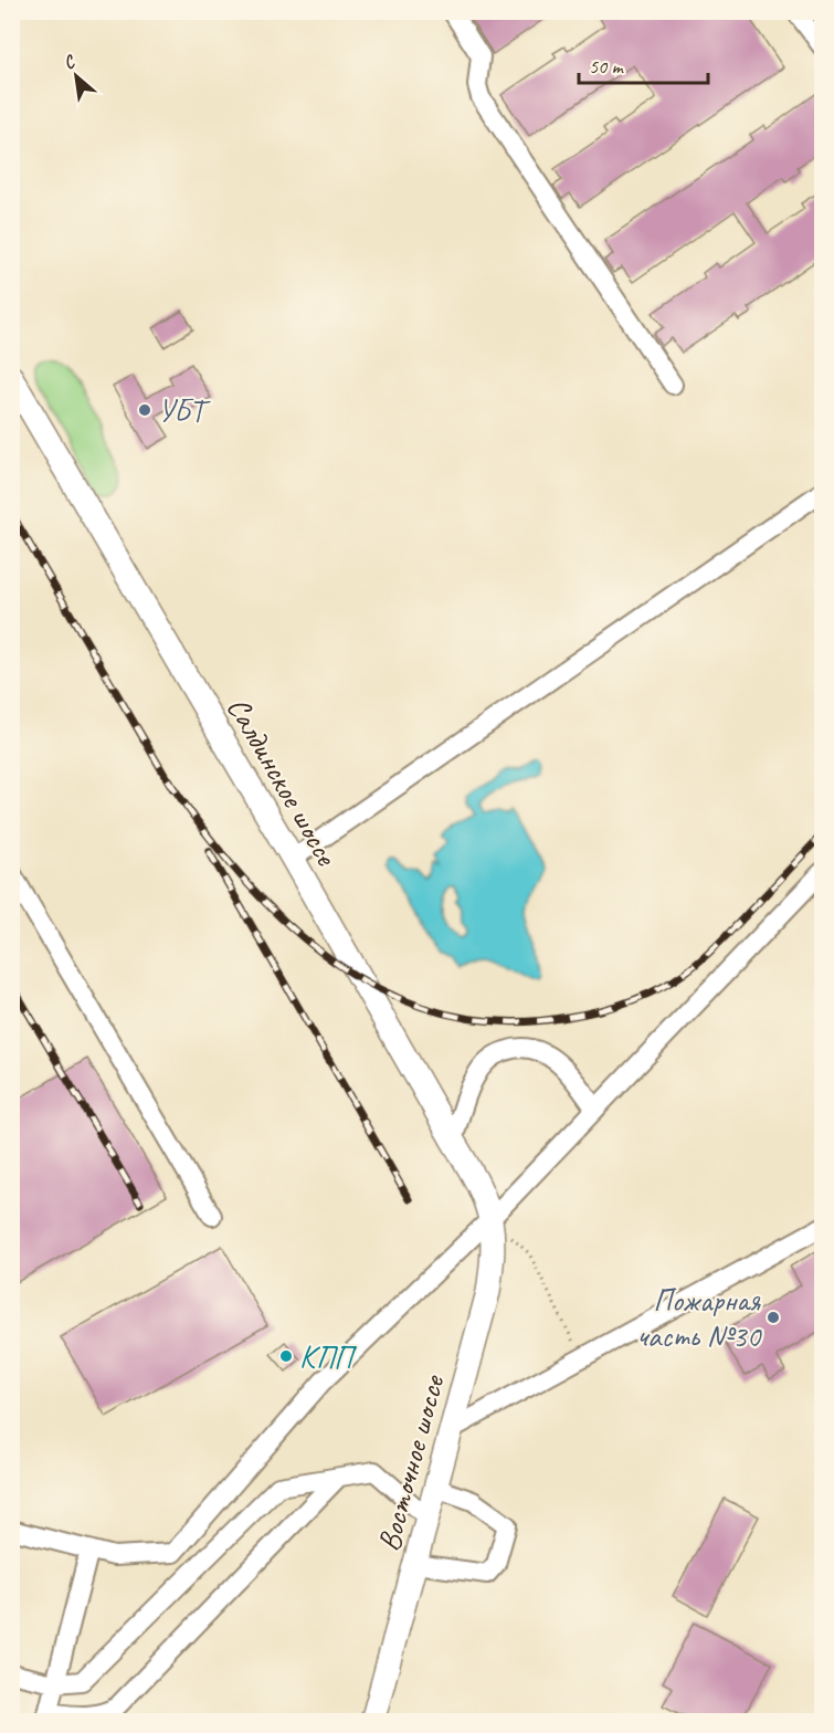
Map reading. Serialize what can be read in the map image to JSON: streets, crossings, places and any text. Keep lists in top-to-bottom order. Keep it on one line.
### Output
{"streets":{"main road":["Салдинское шоссе","Восточное шоссе"]},"crossings":[["Салдинское шоссе","Восточное шоссе"]],"places":["УБТ","Пожарная часть №30","КПП"],"scale_bar":"50 m","north":"top left"}
